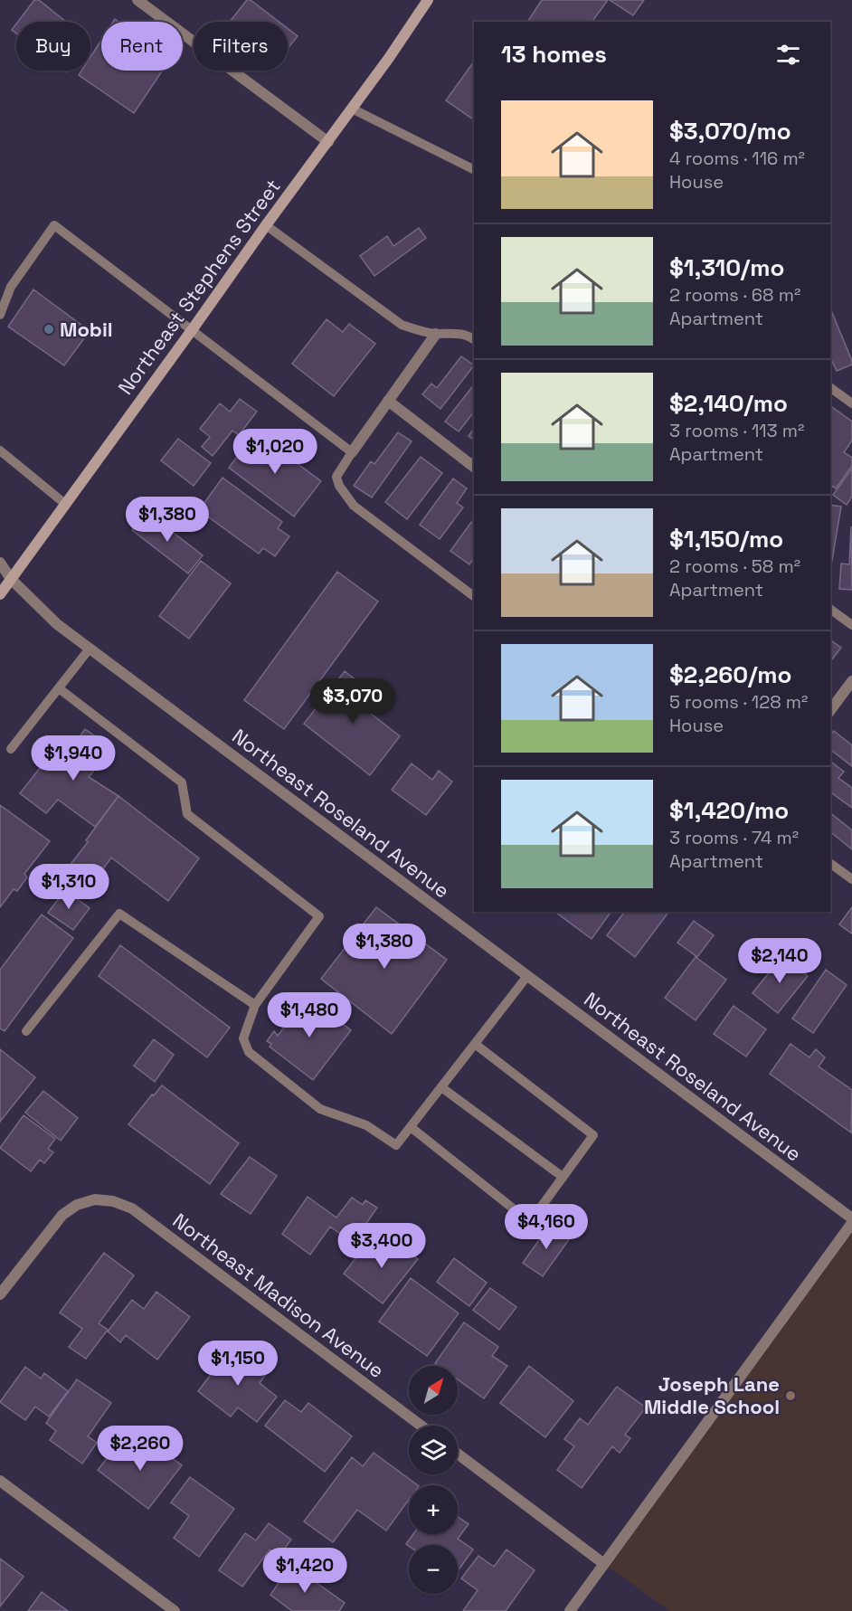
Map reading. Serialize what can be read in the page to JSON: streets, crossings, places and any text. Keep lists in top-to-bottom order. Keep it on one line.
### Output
{"streets":{"main road":["Northeast Stephens Street"],"street":["Northeast Roseland Avenue","Northeast Madison Avenue"]},"crossings":[["Northeast Stephens Street","Northeast Roseland Avenue"]],"places":["Mobil","Joseph Lane Middle School"],"north":"top right","page":{"chip":["Buy","Rent","Filters"],"heading":"13 homes","list":[{"name":"$3,070/mo","note":"4 rooms · 116 m² · House"},{"name":"$1,310/mo","note":"2 rooms · 68 m² · Apartment"},{"name":"$2,140/mo","note":"3 rooms · 113 m² · Apartment"},{"name":"$1,150/mo","note":"2 rooms · 58 m² · Apartment"},{"name":"$2,260/mo","note":"5 rooms · 128 m² · House"},{"name":"$1,420/mo","note":"3 rooms · 74 m² · Apartment"}],"price":["$1,020","$1,380","$3,070","$1,940","$1,310","$1,380","$2,140","$1,480","$4,160","$3,400","$1,150","$2,260","$1,420"],"map_buttons":["+","−"]}}
